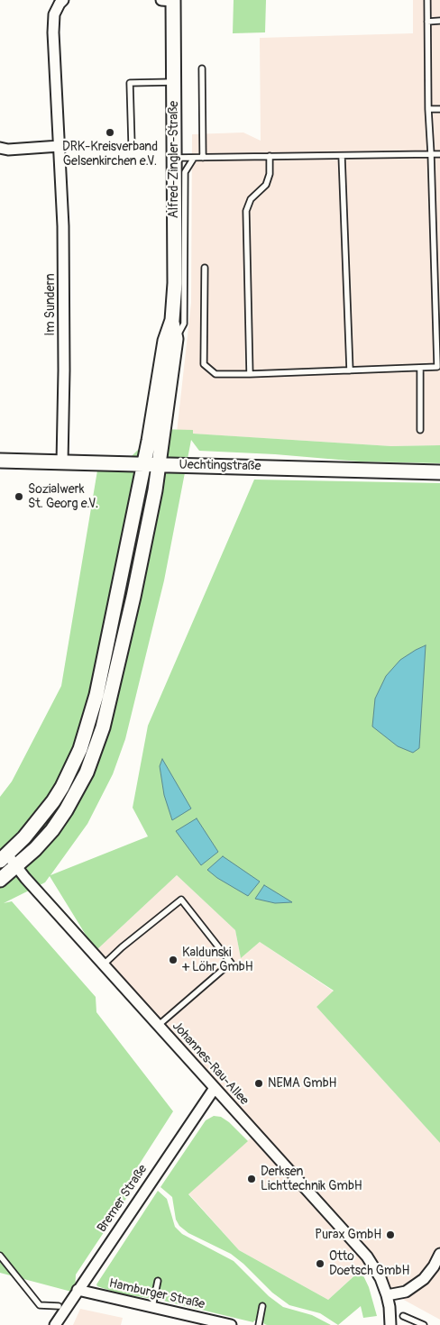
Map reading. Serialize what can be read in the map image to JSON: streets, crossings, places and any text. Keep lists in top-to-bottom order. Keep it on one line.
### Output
{"streets":{"main road":["Alfred-Zingler-Straße","Uechtingstraße"],"street":["Im Sundern","Johannes-Rau-Allee","Bremer Straße","Hamburger Straße"]},"crossings":[["Alfred-Zingler-Straße","Uechtingstraße"],["Alfred-Zingler-Straße","Johannes-Rau-Allee"],["Im Sundern","Uechtingstraße"],["Johannes-Rau-Allee","Bremer Straße"],["Bremer Straße","Hamburger Straße"]],"places":["DRK-Kreisverband Gelsenkirchen e.V.","Sozialwerk St. Georg e.V.","Kaldunski + Löhr GmbH","NEMA GmbH","Derksen Lichttechnik GmbH","Purax GmbH","Otto Doetsch GmbH"]}
